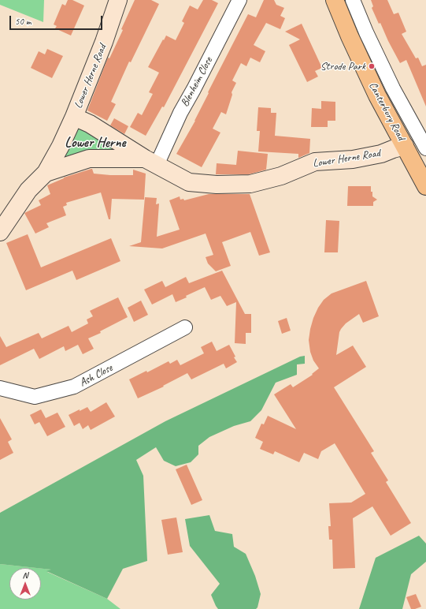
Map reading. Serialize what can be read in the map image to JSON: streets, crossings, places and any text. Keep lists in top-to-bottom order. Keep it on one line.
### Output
{"streets":{"main road":["Canterbury Road"],"street":["Lower Herne Road","Blenheim Close","Ash Close"]},"crossings":[["Lower Herne Road","Blenheim Close"],["Lower Herne Road","Canterbury Road"]],"districts":["Lower Herne"],"places":["Strode Park"],"scale_bar":"50 m","north":"top"}
